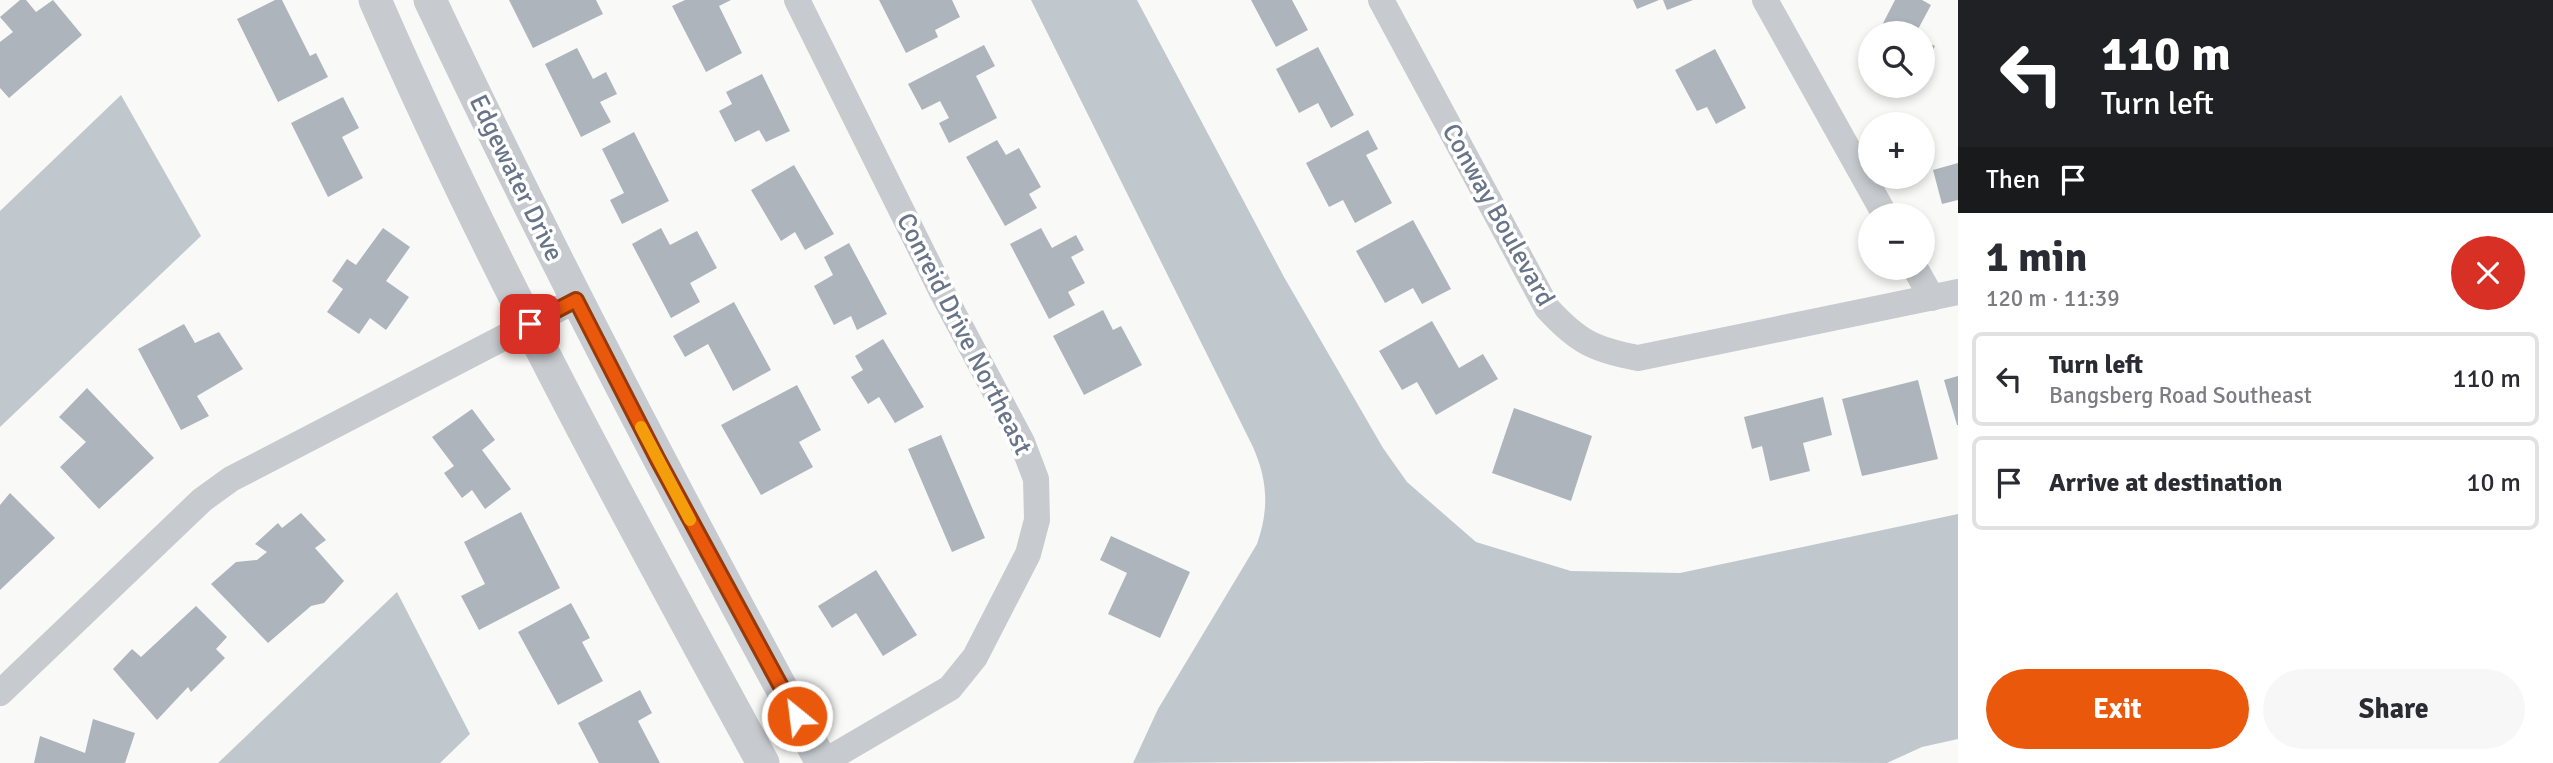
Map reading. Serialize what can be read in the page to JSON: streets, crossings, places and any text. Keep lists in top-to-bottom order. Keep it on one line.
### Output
{"streets":{"street":["Edgewater Drive","Conway Boulevard","Conreid Drive Northeast"]},"crossings":[["Edgewater Drive","Conreid Drive Northeast"]],"page":{"turn":["110 m","Turn left"],"map_buttons":["+","−"],"then":"Then","heading":["1 min","120 m · 11:39"],"list":[{"name":"Turn left","note":"Bangsberg Road Southeast","value":"110 m"},{"name":"Arrive at destination","value":"10 m"}],"buttons":["Exit","Share"]}}
